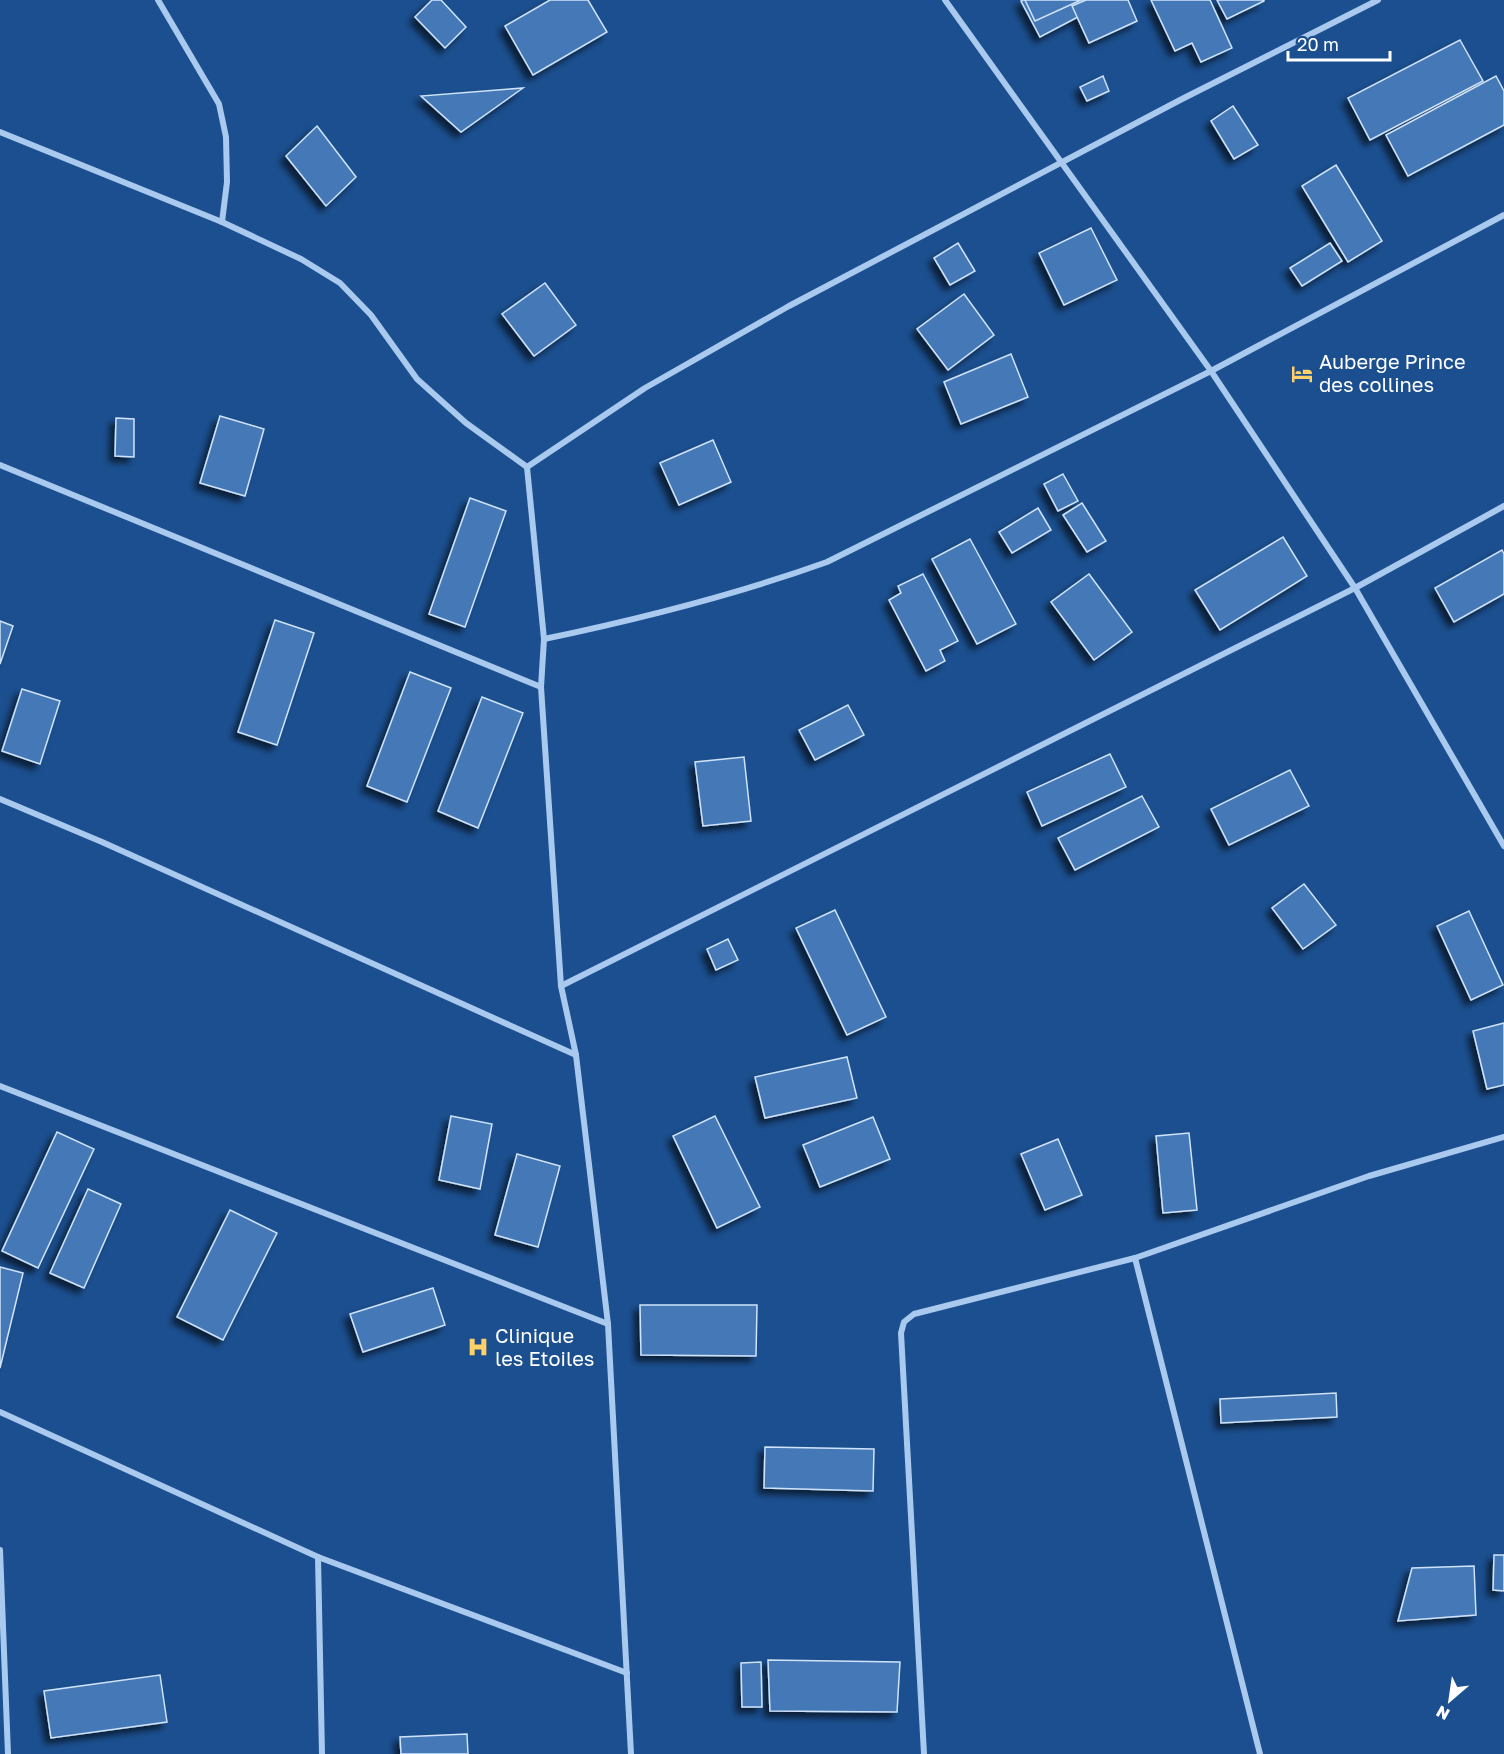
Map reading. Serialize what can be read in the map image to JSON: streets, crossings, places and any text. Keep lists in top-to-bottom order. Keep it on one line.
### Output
{"places":{"hotel":["Auberge Prince des collines"],"hospital":["Clinique les Etoiles"]},"scale_bar":"20 m","north":"bottom left"}
